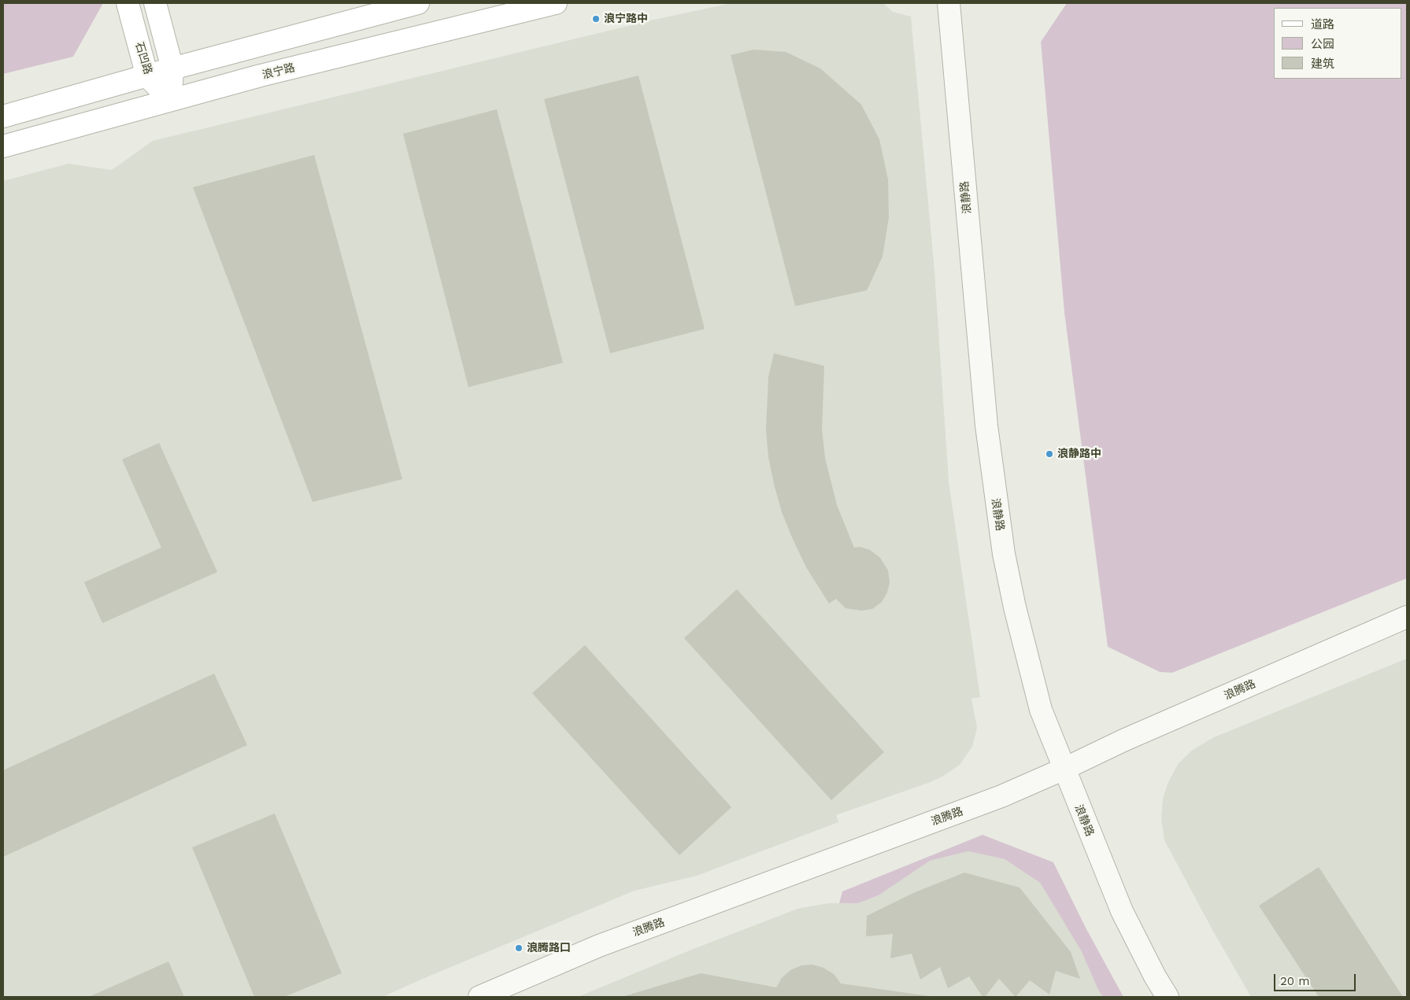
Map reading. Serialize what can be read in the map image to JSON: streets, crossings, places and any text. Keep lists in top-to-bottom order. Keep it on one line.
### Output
{"streets":{"main road":["石凹路","浪宁路"],"street":["浪静路","浪腾路"]},"crossings":[["石凹路","浪宁路"],["浪静路","浪腾路"]],"places":["浪宁路中","浪静路中","浪腾路口"],"legend":["道路","公园","建筑"],"scale_bar":"20 m"}
